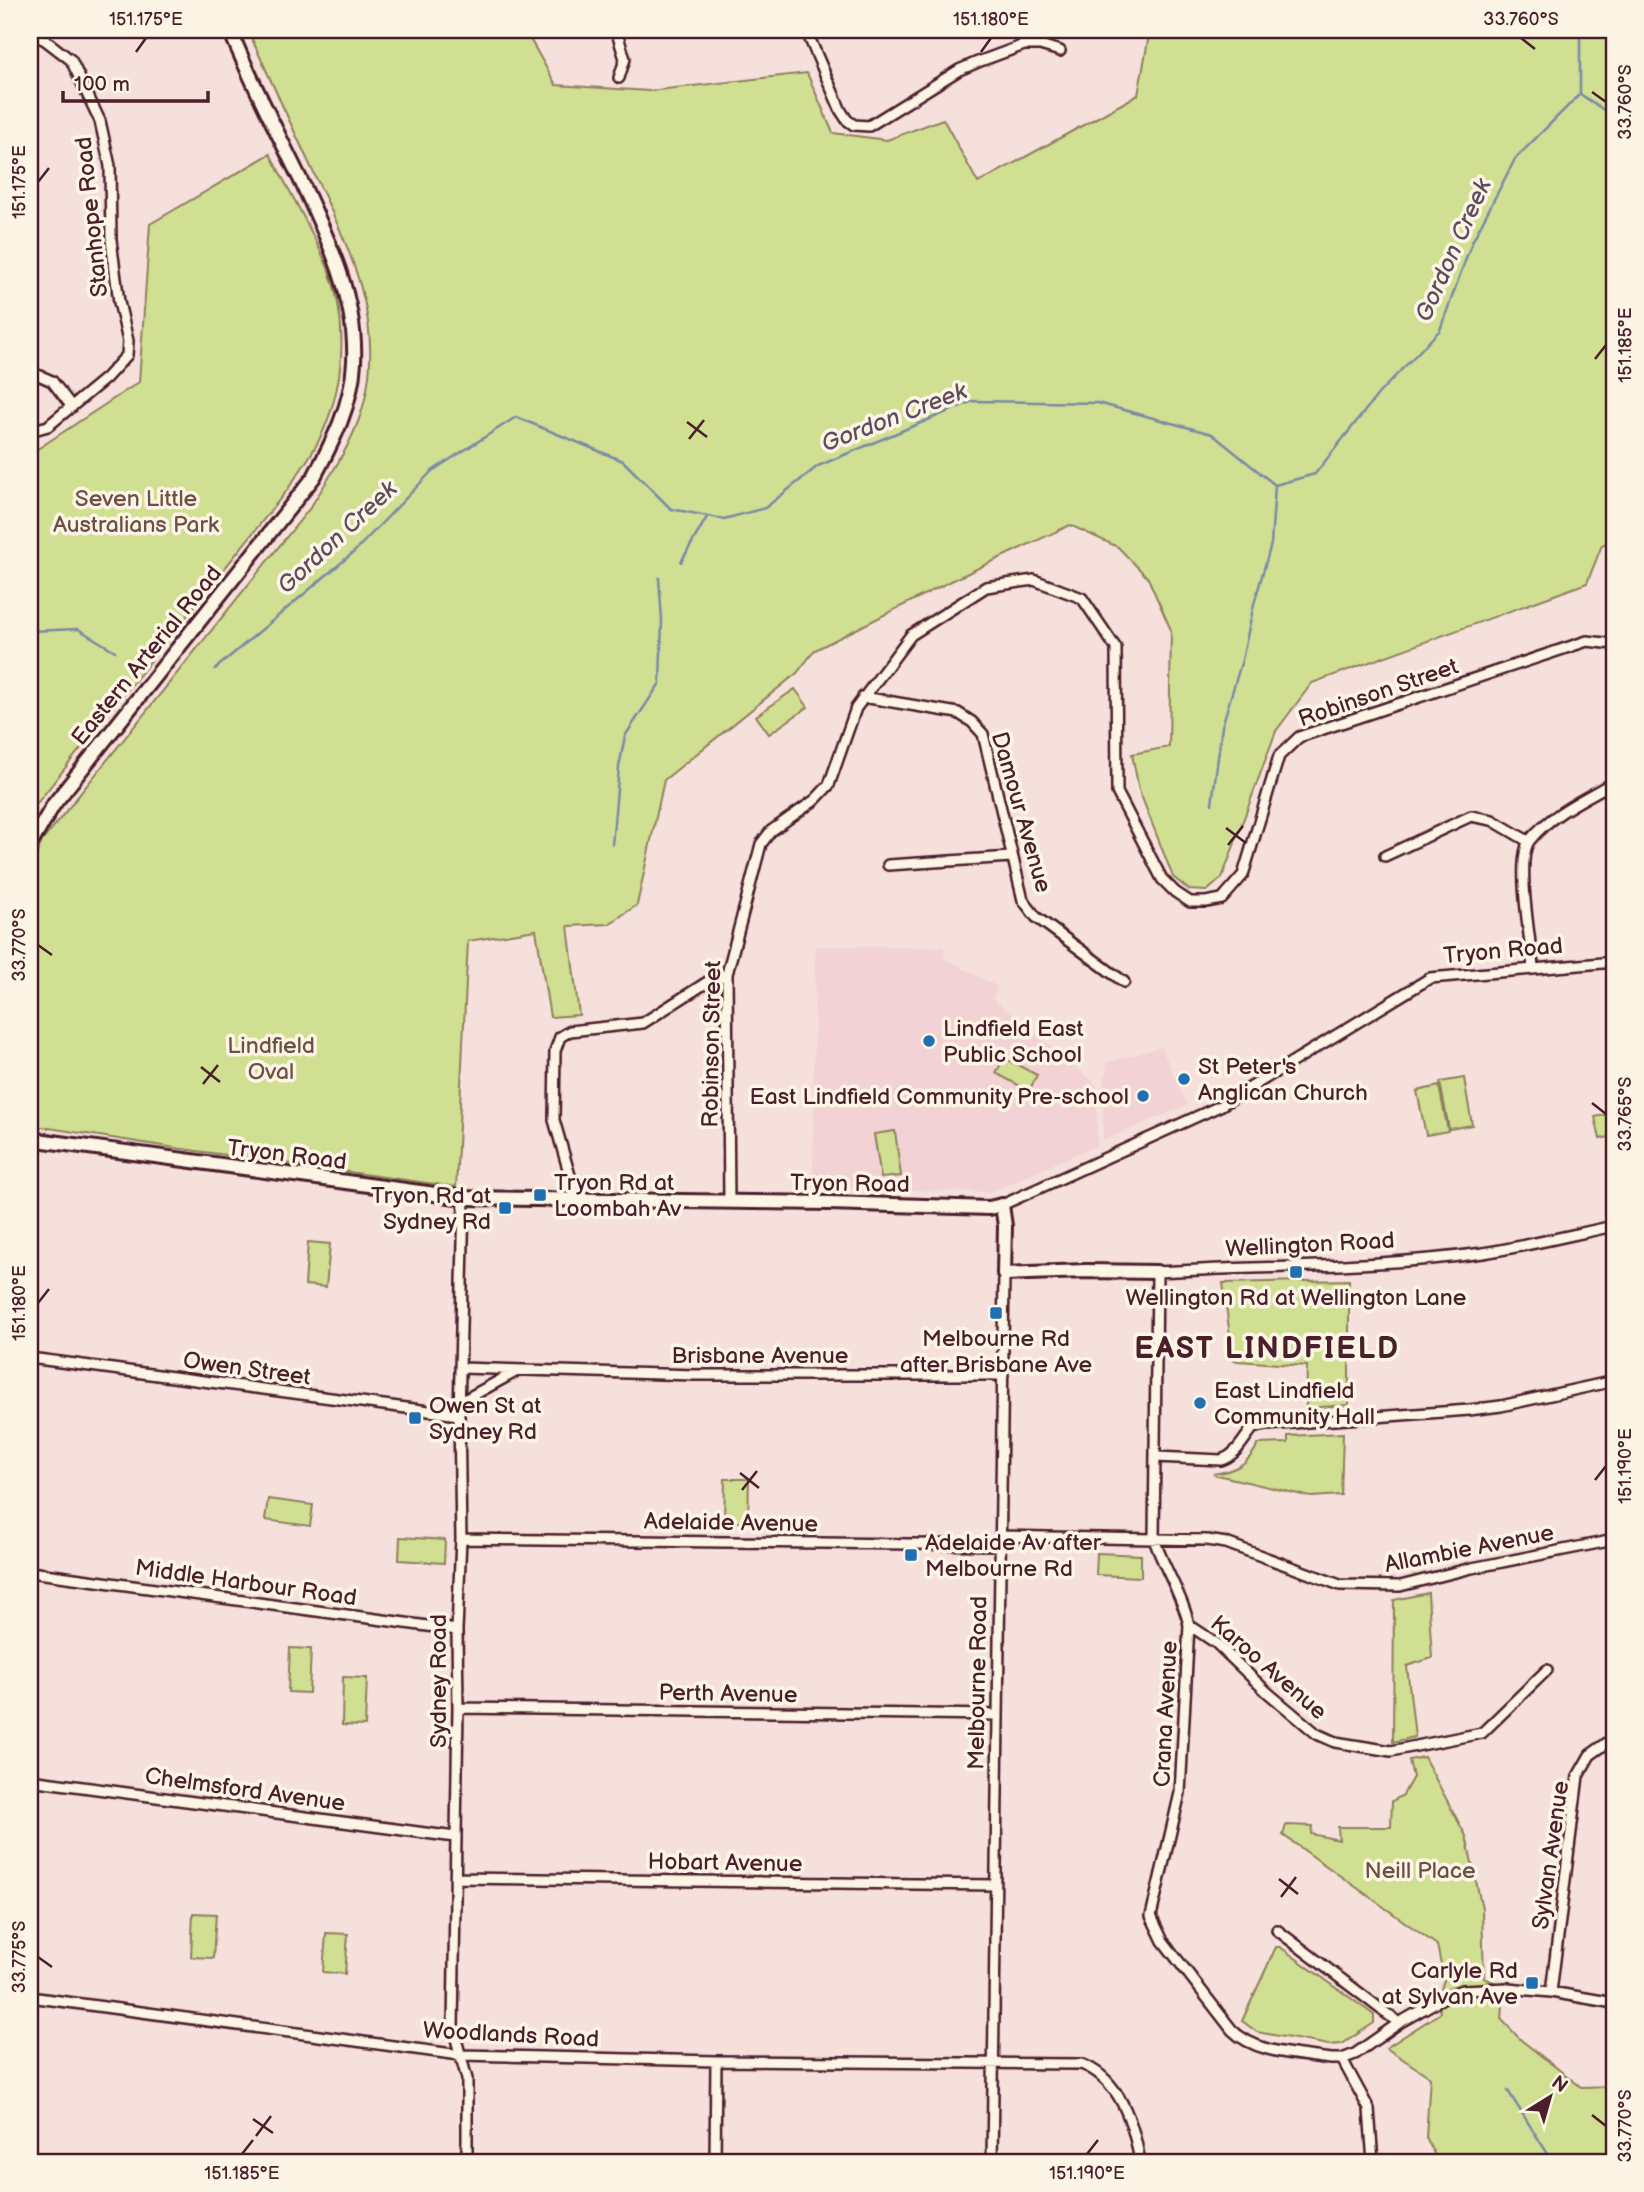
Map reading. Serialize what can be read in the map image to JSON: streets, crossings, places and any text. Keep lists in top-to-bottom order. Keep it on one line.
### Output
{"streets":{"street":["Stanhope Road","Eastern Arterial Road","Robinson Street","Damour Avenue","Tryon Road","Wellington Road","Brisbane Avenue","Owen Street","Adelaide Avenue","Allambie Avenue","Middle Harbour Road","Karoo Avenue","Sydney Road","Melbourne Road","Perth Avenue","Crana Avenue","Chelmsford Avenue","Sylvan Avenue","Hobart Avenue","Woodlands Road"]},"crossings":[["Robinson Street","Damour Avenue"],["Robinson Street","Tryon Road"],["Tryon Road","Sydney Road"],["Tryon Road","Melbourne Road"],["Wellington Road","Melbourne Road"],["Wellington Road","Crana Avenue"],["Brisbane Avenue","Sydney Road"],["Brisbane Avenue","Melbourne Road"],["Owen Street","Sydney Road"],["Adelaide Avenue","Allambie Avenue"],["Adelaide Avenue","Sydney Road"],["Adelaide Avenue","Melbourne Road"],["Allambie Avenue","Melbourne Road"],["Allambie Avenue","Crana Avenue"],["Middle Harbour Road","Sydney Road"],["Karoo Avenue","Crana Avenue"],["Sydney Road","Perth Avenue"],["Sydney Road","Chelmsford Avenue"],["Sydney Road","Hobart Avenue"],["Sydney Road","Woodlands Road"],["Melbourne Road","Perth Avenue"],["Melbourne Road","Hobart Avenue"],["Melbourne Road","Woodlands Road"]],"districts":["EAST LINDFIELD"],"water":["Gordon Creek"],"parks":["Seven Little Australians Park","Lindfield Oval","Neill Place"],"places":{"other":["Lindfield East Public School","St Peter's Anglican Church","East Lindfield Community Pre-school","East Lindfield Community Hall"],"transit":["Tryon Rd at Loombah Av","Tryon Rd at Sydney Rd","Wellington Rd at Wellington Lane","Melbourne Rd after Brisbane Ave","Owen St at Sydney Rd","Adelaide Av after Melbourne Rd","Carlyle Rd at Sylvan Ave"]},"scale_bar":"100 m","north":"top right","coordinates":["151.175°E","151.180°E","33.760°S","151.185°E","33.770°S","33.765°S","151.190°E","33.775°S"]}
